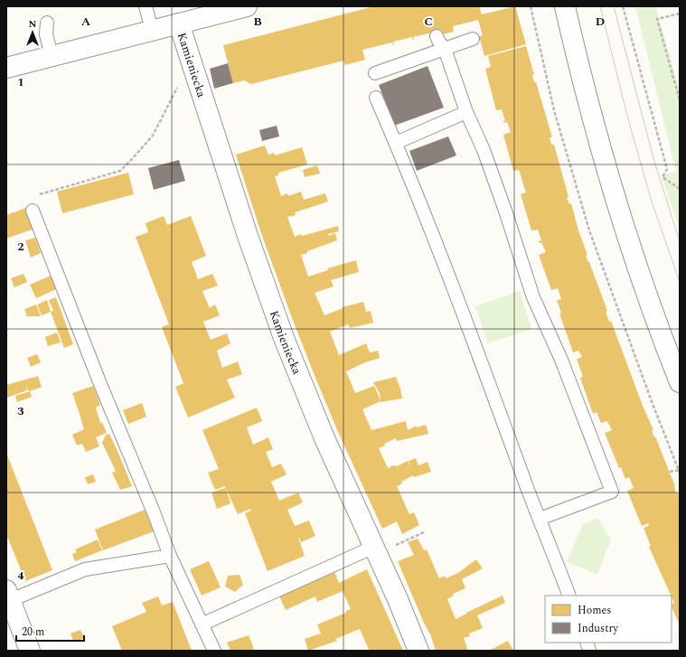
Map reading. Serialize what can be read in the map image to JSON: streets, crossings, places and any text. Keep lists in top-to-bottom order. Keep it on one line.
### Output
{"streets":{"street":["Kamieniecka"]},"legend":["Homes","Industry"],"scale_bar":"20 m","north":"top","grid":{"columns":["A","B","C","D"],"rows":["1","2","3","4"]}}
